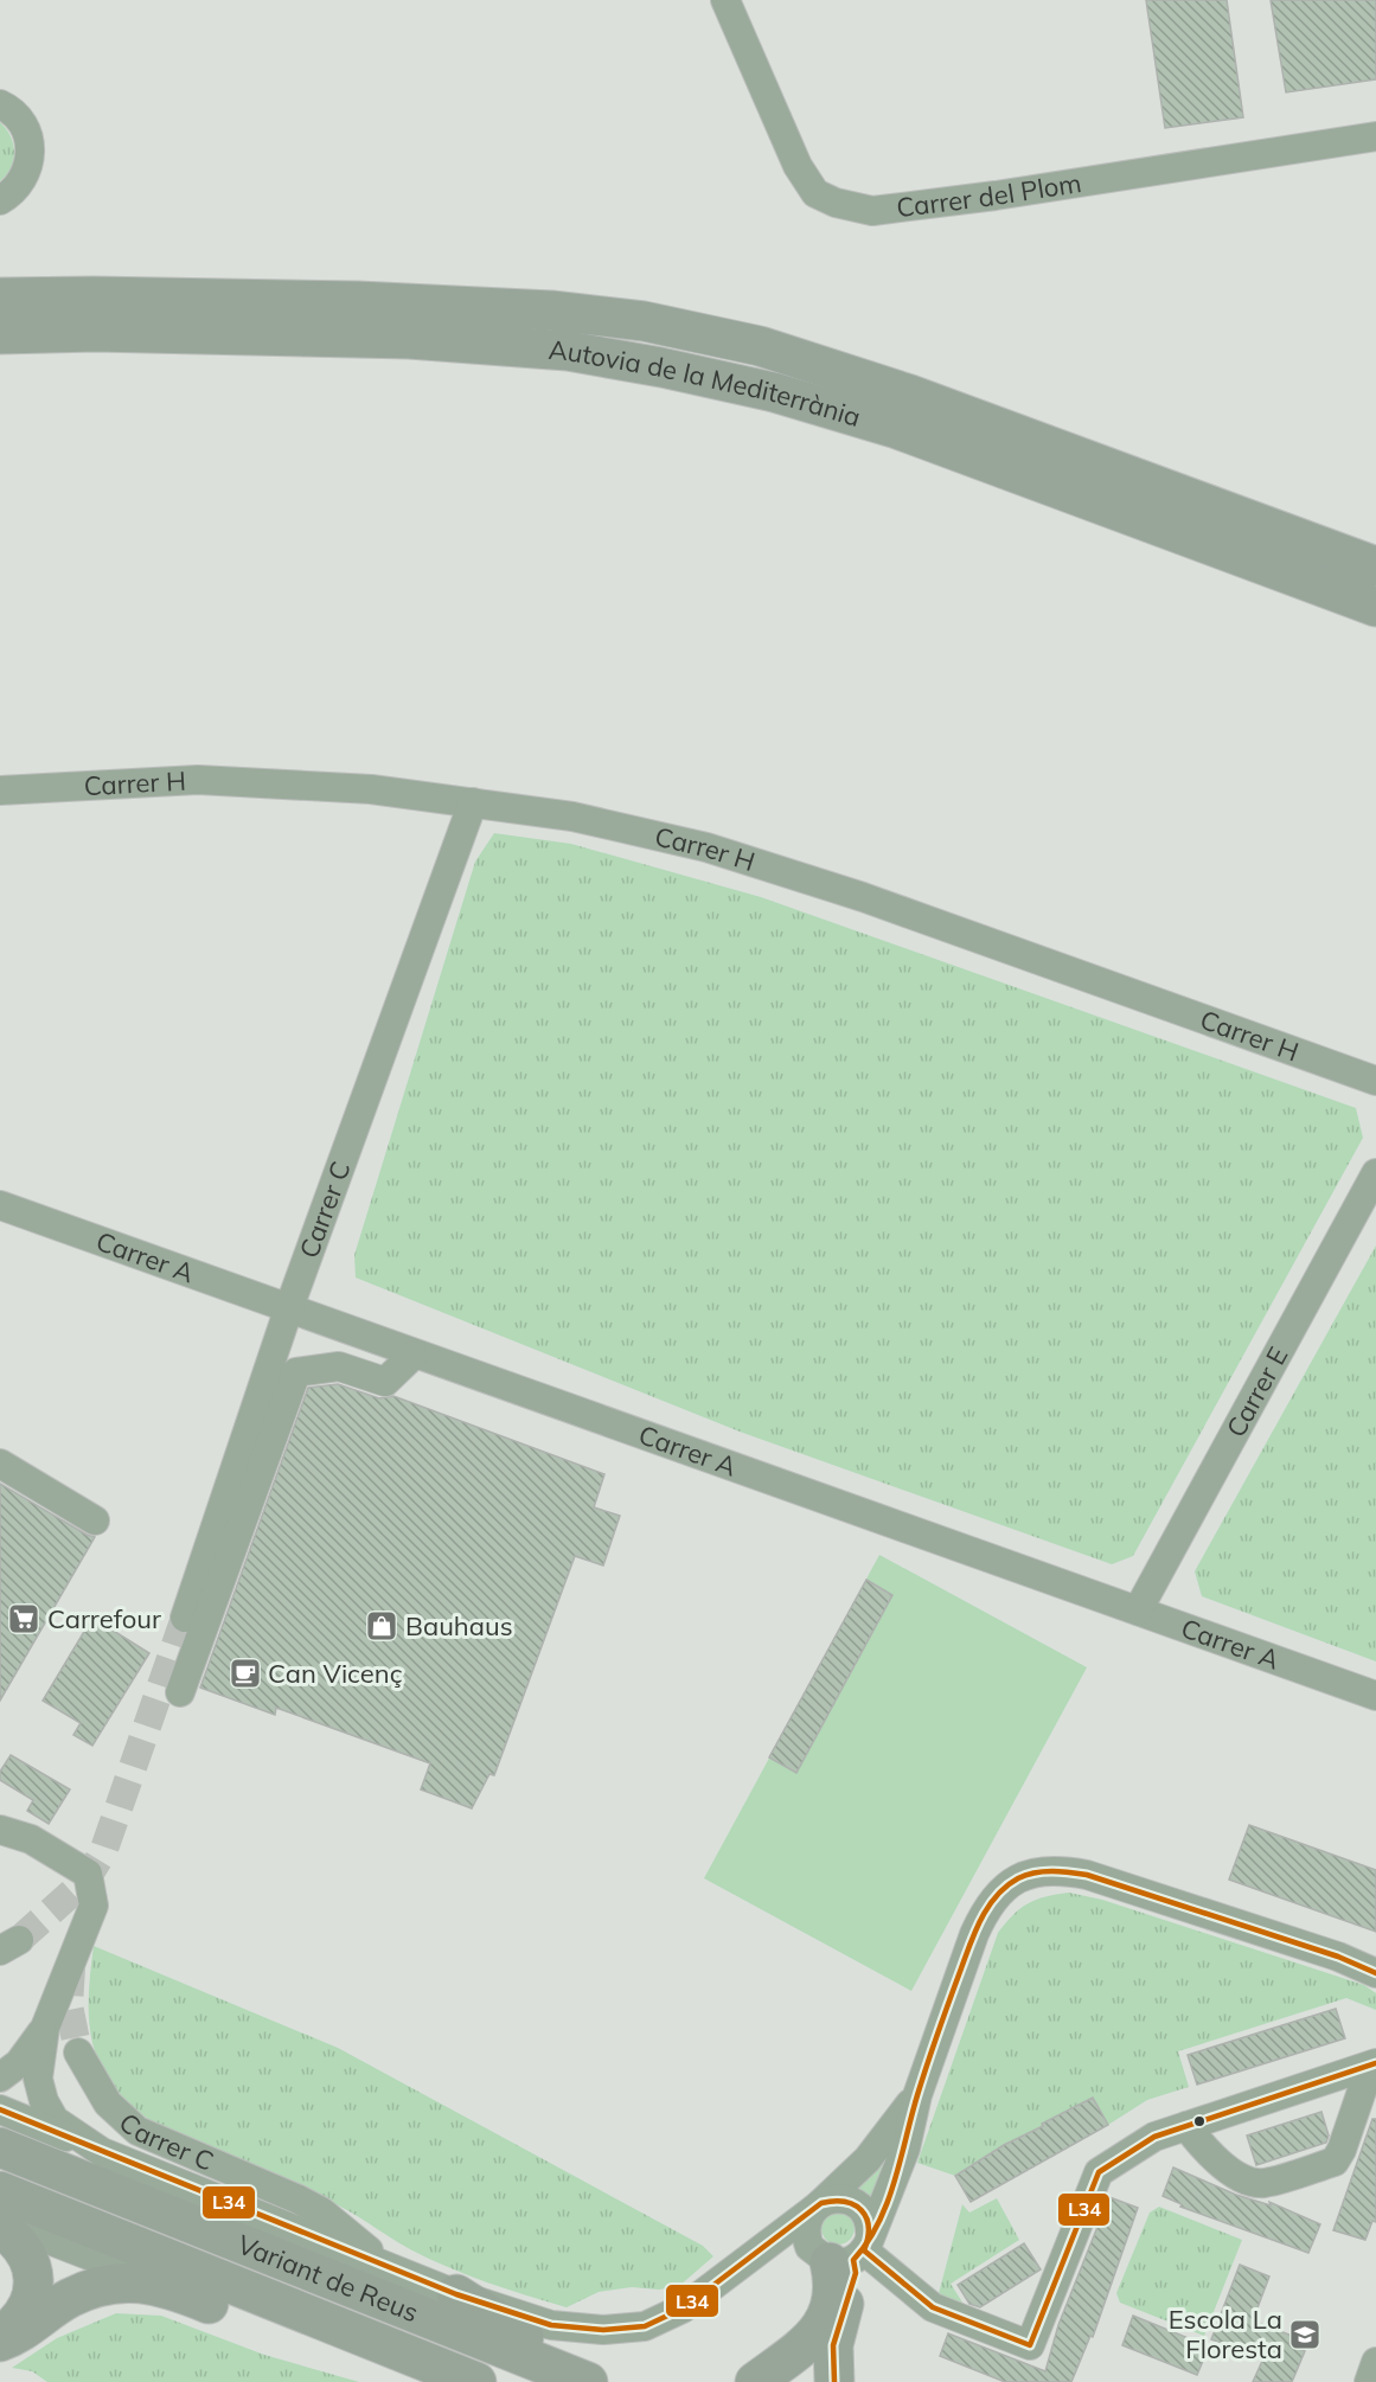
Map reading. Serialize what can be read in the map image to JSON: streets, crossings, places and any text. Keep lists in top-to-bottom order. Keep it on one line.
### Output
{"streets":{"highway":["Autovia de la Mediterrània","Variant de Reus"],"street":["Carrer del Plom","Carrer H","Carrer C","Carrer A","Carrer E"]},"crossings":[["Carrer H","Carrer C"],["Carrer C","Carrer A"],["Carrer A","Carrer E"]],"places":{"supermarket":["Carrefour"],"shop":["Bauhaus"],"cafe":["Can Vicenç"],"school or university":["Escola La Floresta"]},"lines":["transit line L34"]}
